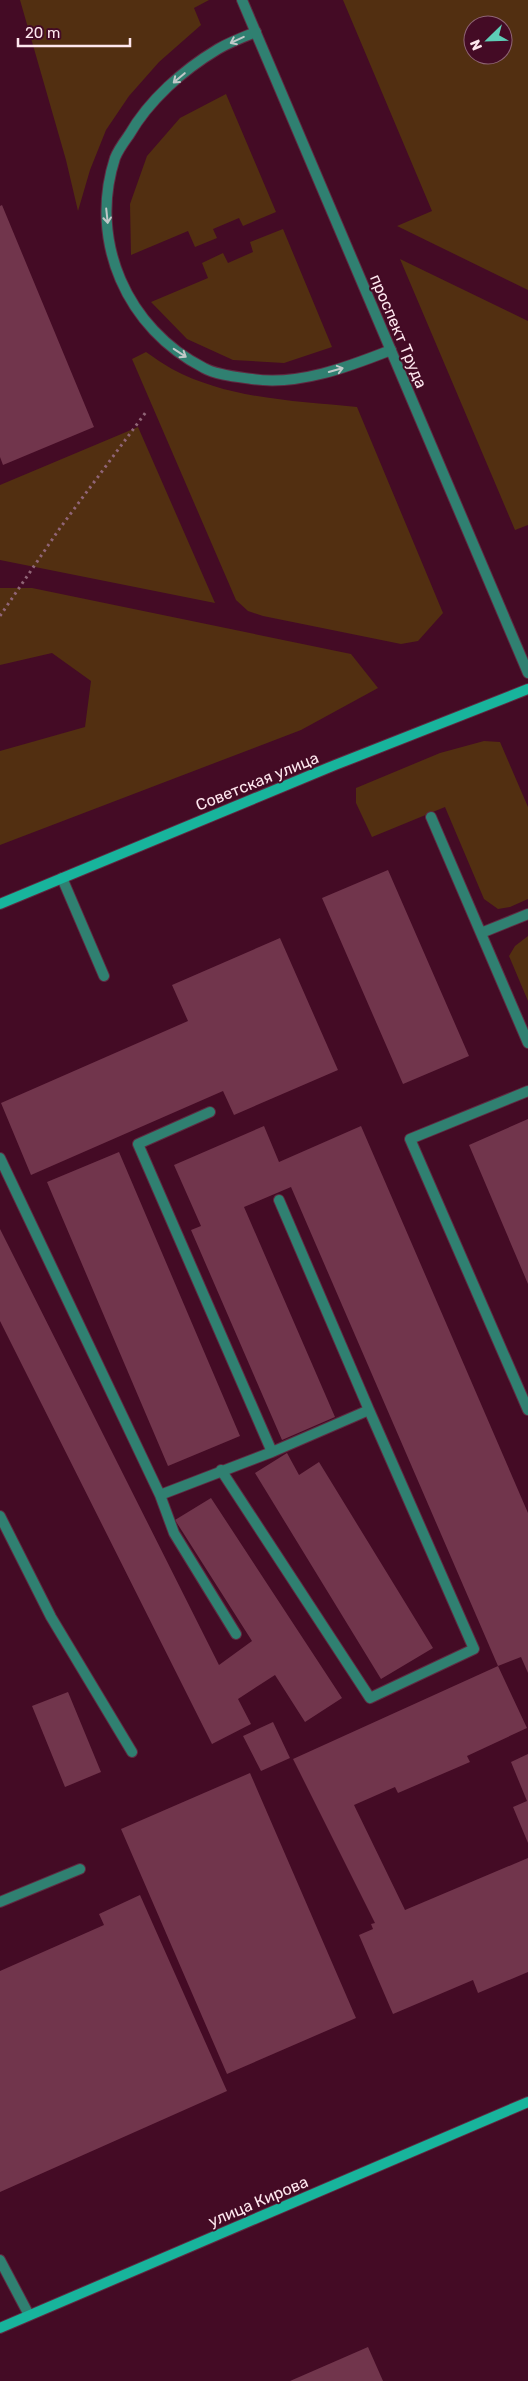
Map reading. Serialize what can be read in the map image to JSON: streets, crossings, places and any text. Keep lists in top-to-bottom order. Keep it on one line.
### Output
{"streets":{"street":["проспект Труда","Советская улица","улица Кирова"]},"scale_bar":"20 m","north":"bottom left"}
